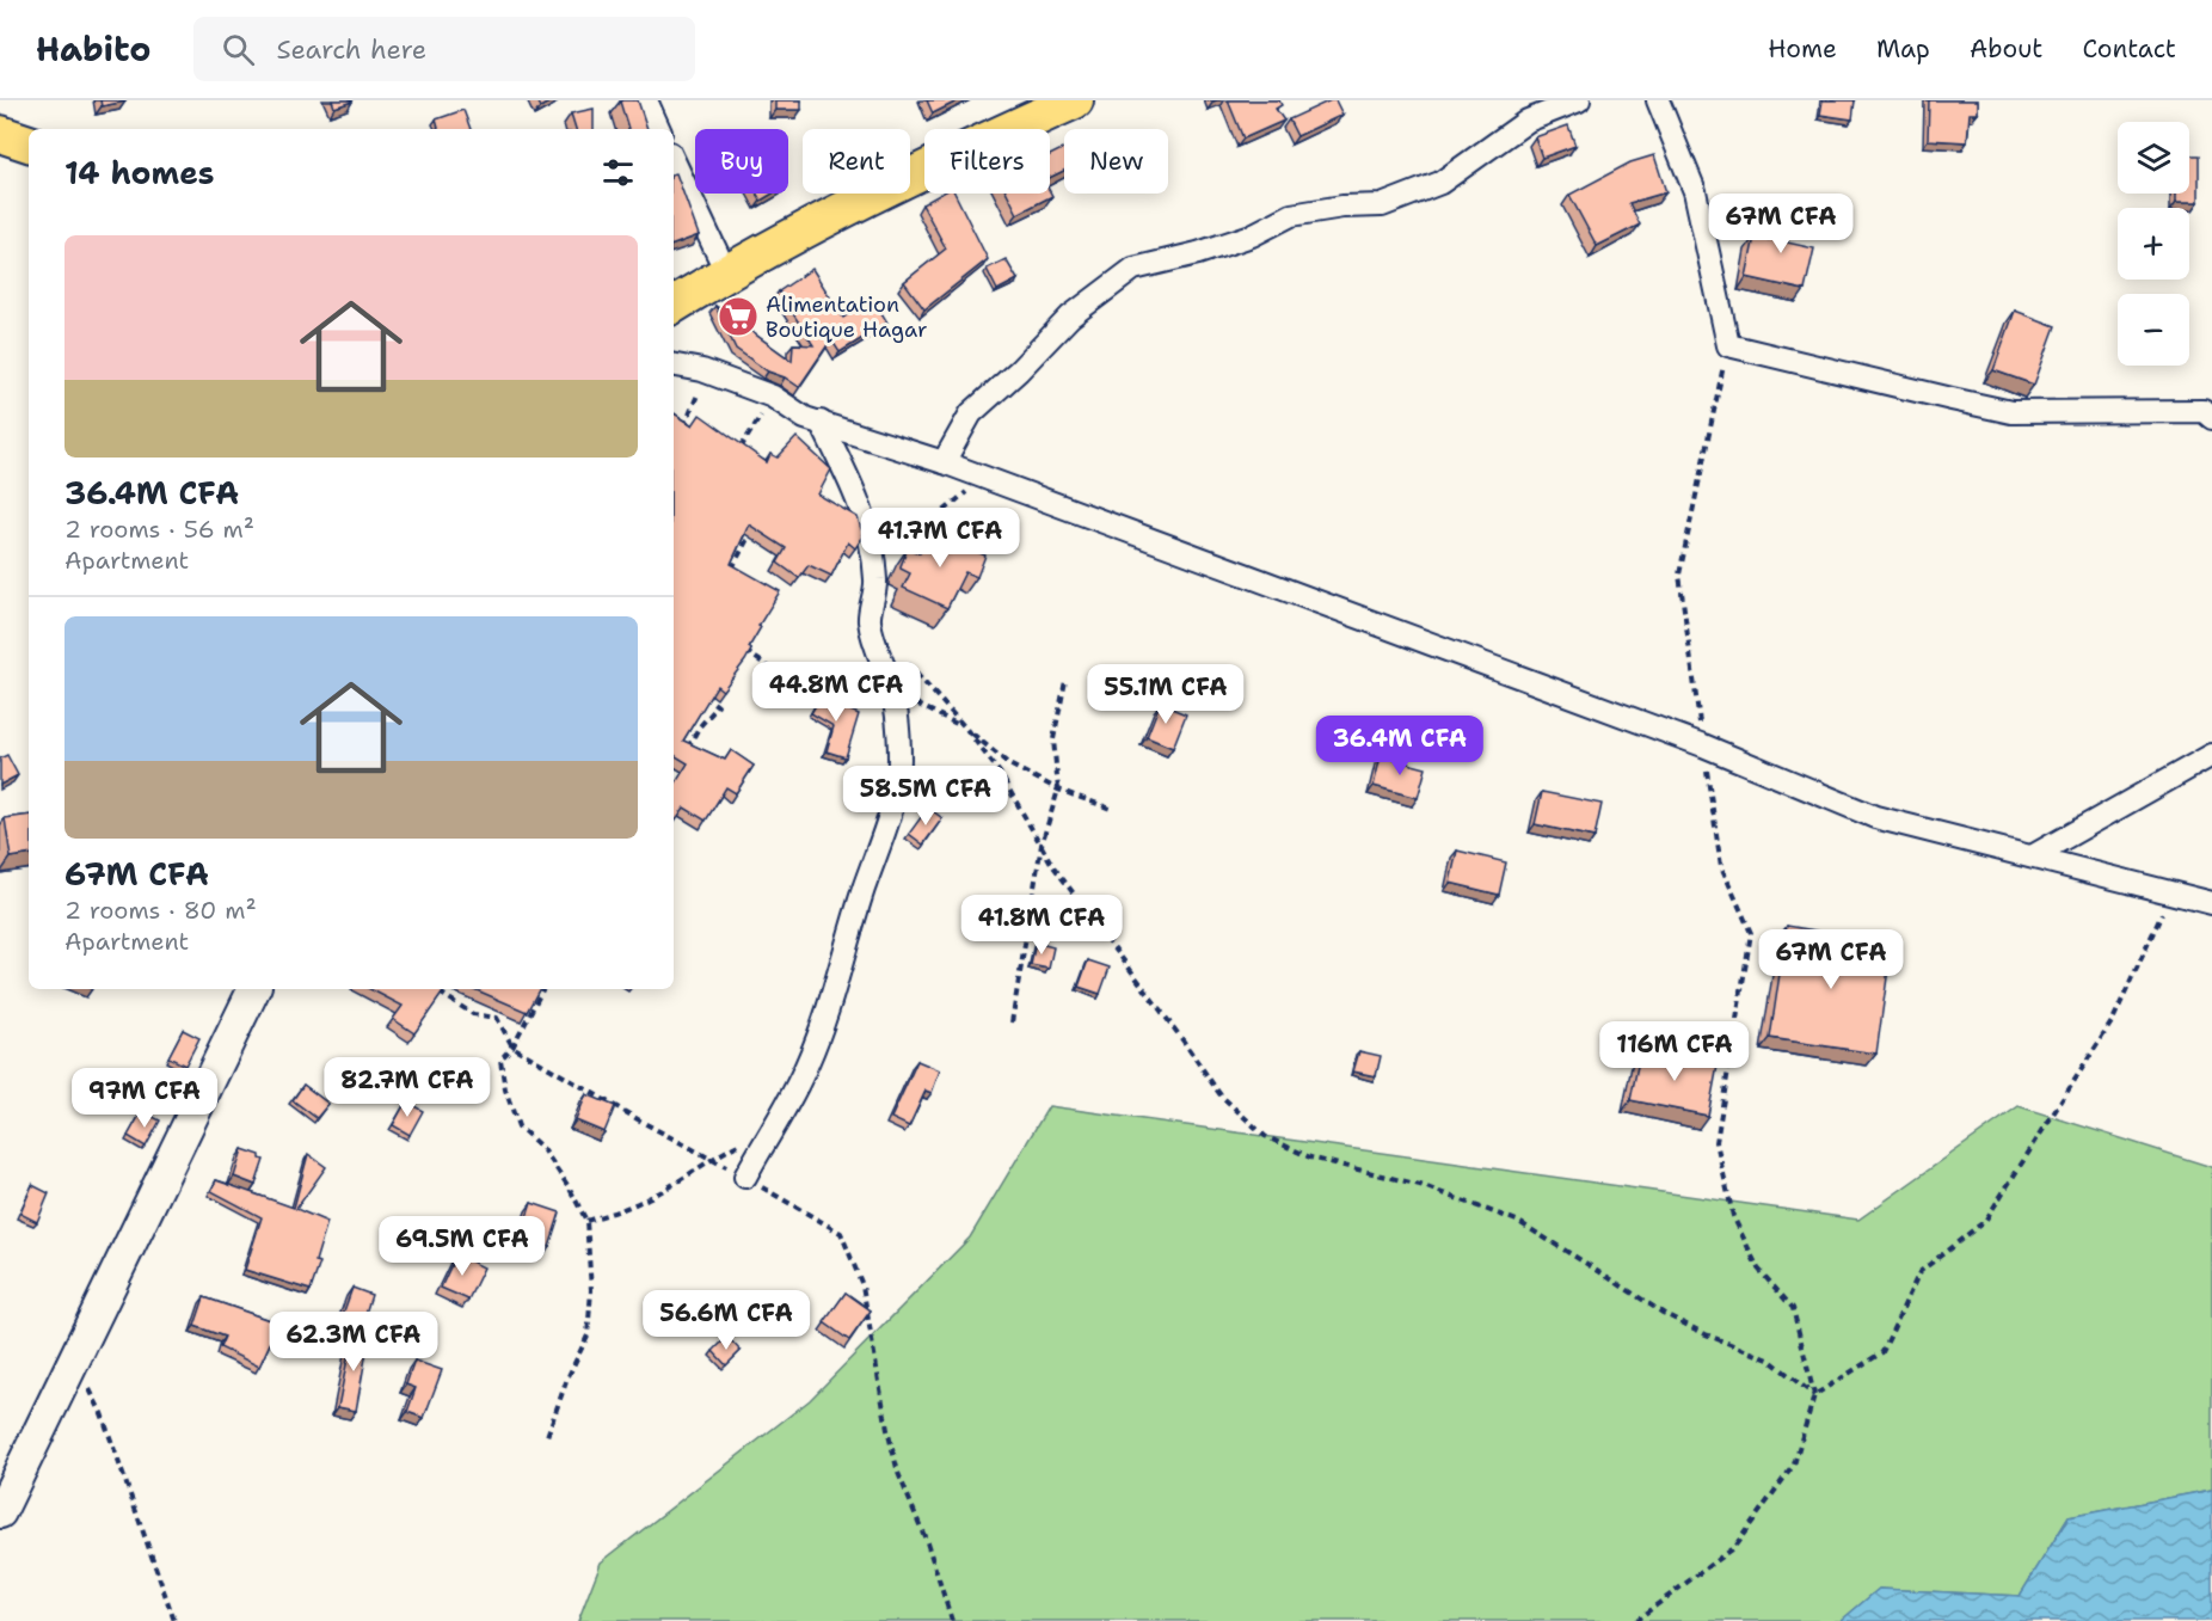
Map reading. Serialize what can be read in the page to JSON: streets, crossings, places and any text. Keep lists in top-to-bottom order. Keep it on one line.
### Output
{"places":{"supermarket":["Alimentation Boutique Hagar"]},"page":{"header":"Habito","search":"Search here","nav":["Home","Map","About","Contact"],"map_buttons":["+","−"],"chip":["Buy","Rent","Filters","New"],"heading":"14 homes","price":["67M CFA","41.7M CFA","44.8M CFA","55.1M CFA","36.4M CFA","58.5M CFA","41.8M CFA","67M CFA","116M CFA","82.7M CFA","97M CFA","69.5M CFA","56.6M CFA","62.3M CFA"],"list":[{"name":"36.4M CFA","note":"2 rooms · 56 m² · Apartment"},{"name":"67M CFA","note":"2 rooms · 80 m² · Apartment"}]}}
